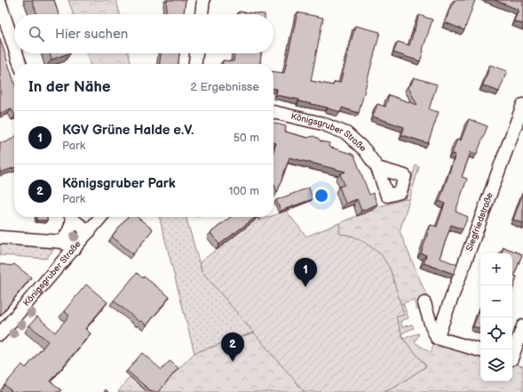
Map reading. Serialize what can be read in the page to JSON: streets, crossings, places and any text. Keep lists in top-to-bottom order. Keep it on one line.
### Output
{"streets":{"street":["Königsgruber Straße","Siegfriedstraße"]},"page":{"search":"Hier suchen","heading":["In der Nähe","2 Ergebnisse"],"list":[{"mark":"1","name":"KGV Grüne Halde e.V.","note":"Park","value":"50 m"},{"mark":"2","name":"Königsgruber Park","note":"Park","value":"100 m"}],"map_buttons":["+","−"],"pins":["1","2"]}}
